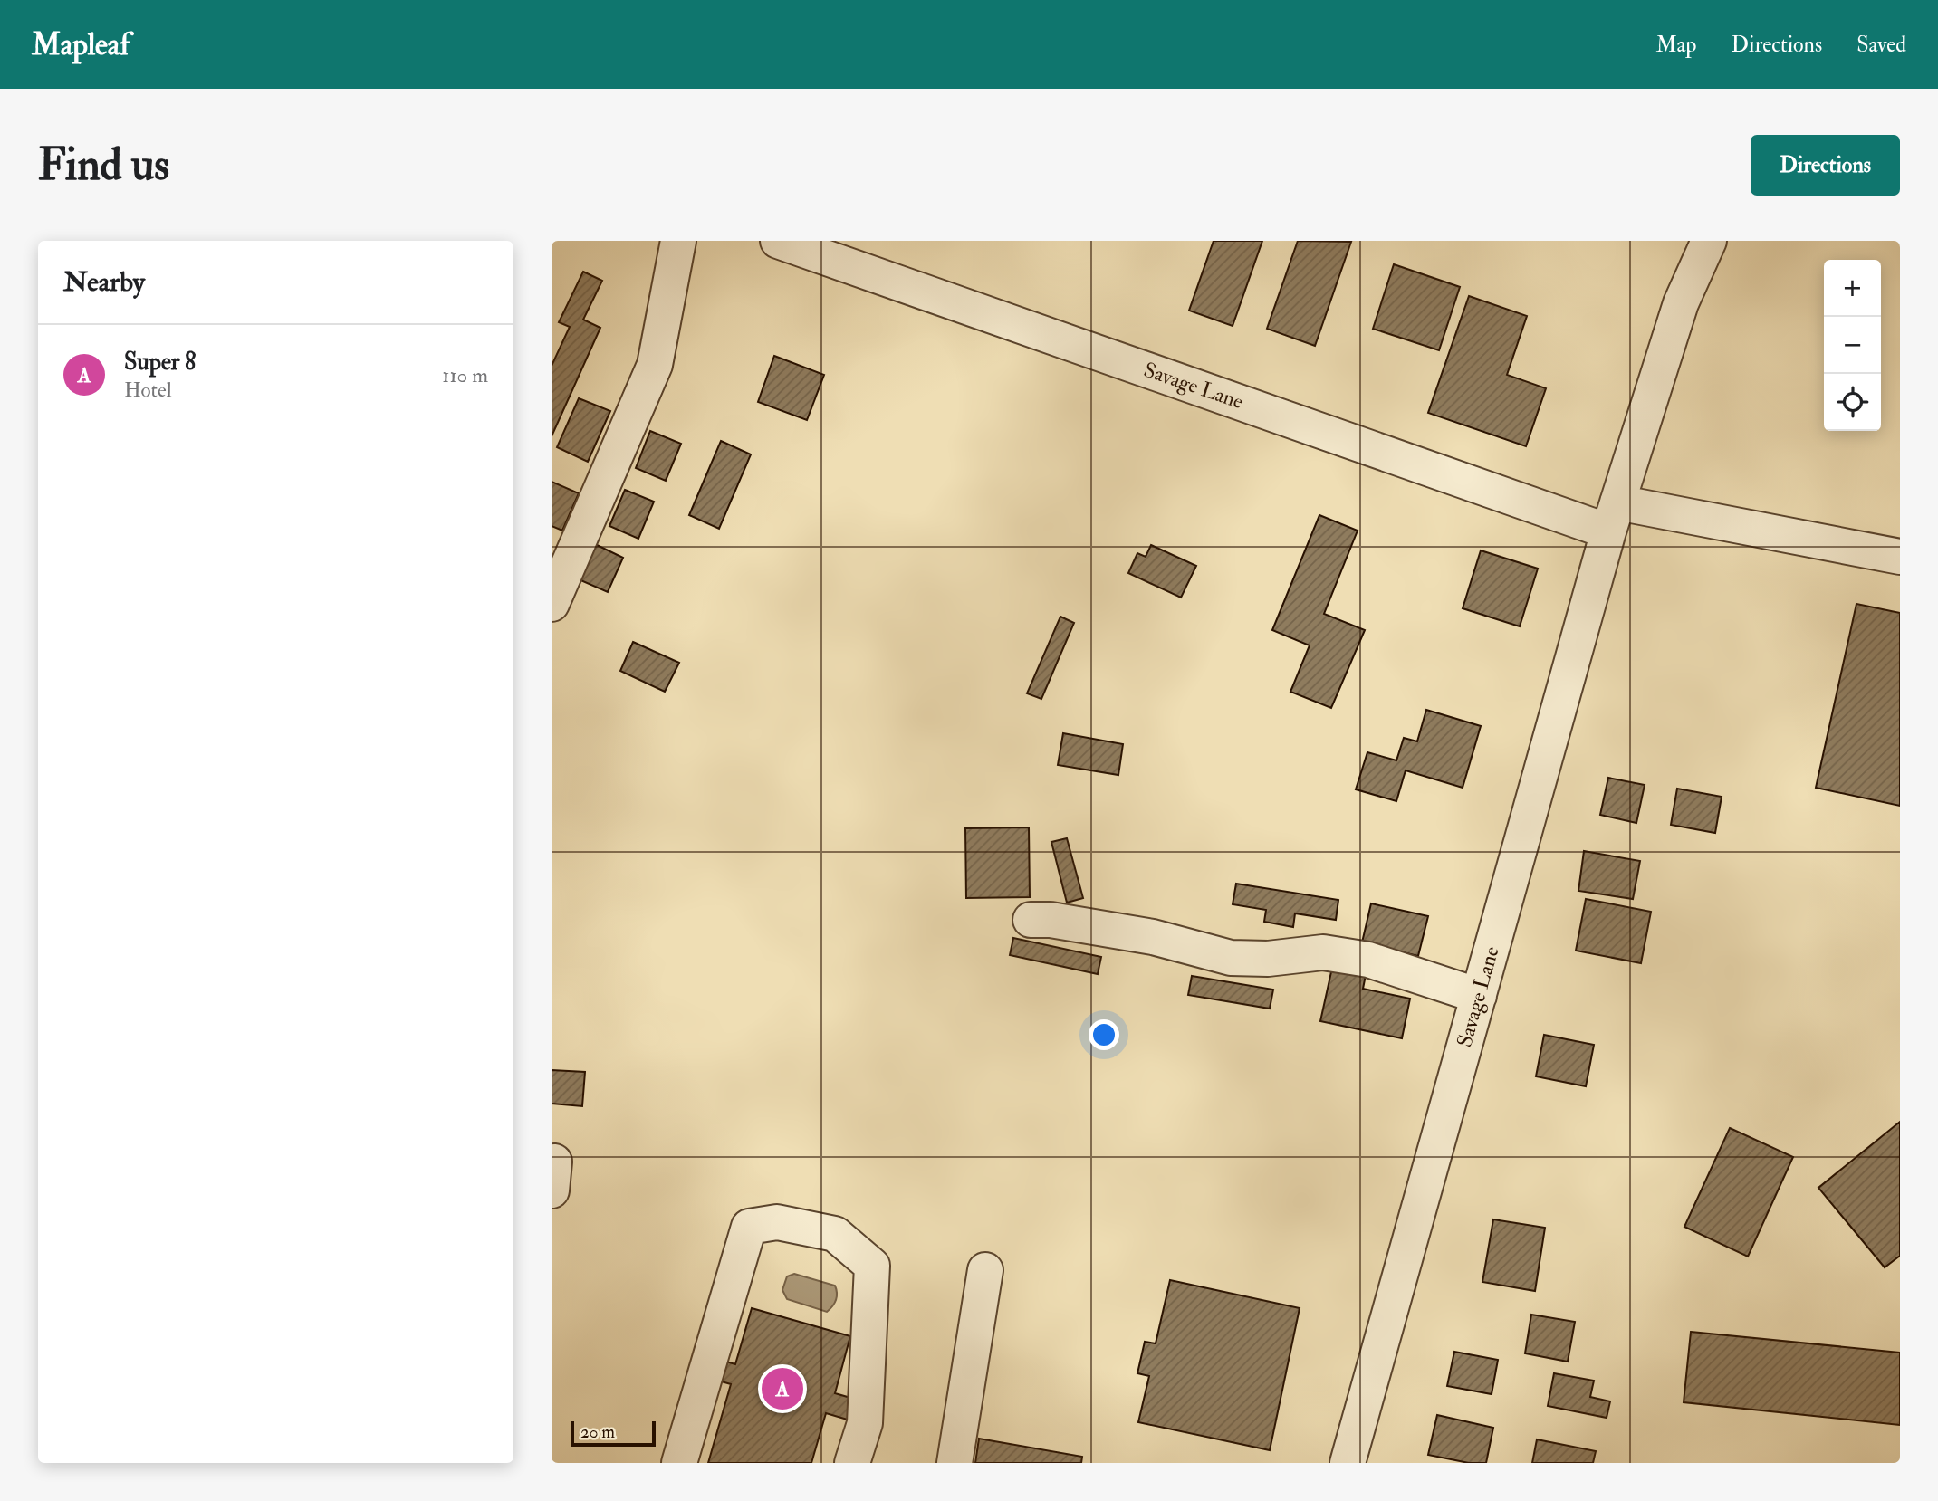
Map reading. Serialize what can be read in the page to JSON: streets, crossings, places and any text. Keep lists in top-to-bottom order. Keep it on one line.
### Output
{"streets":{"street":["Savage Lane"]},"scale_bar":"20 m","page":{"header":"Mapleaf","nav":["Map","Directions","Saved"],"buttons":"Directions","title":"Find us","heading":"Nearby","map_buttons":["+","−"],"list":[{"mark":"A","name":"Super 8","note":"Hotel","value":"110 m"}],"pins":"A","scale":"20 m"}}
